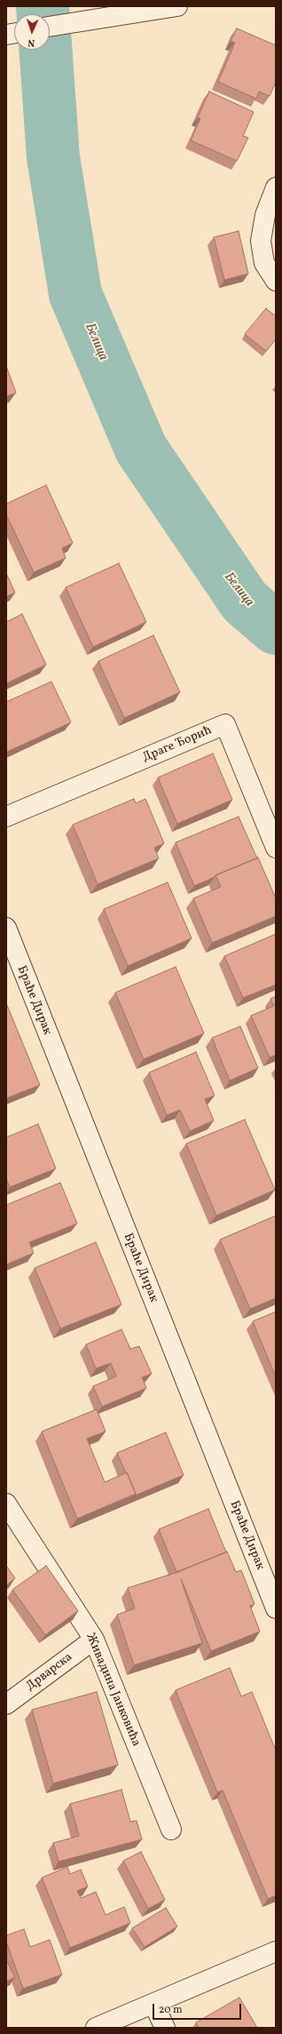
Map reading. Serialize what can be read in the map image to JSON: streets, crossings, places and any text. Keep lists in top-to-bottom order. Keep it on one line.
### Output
{"streets":{"street":["Драге Ђорић","Браће Дирак","Дрварска","Живадина Јанковића"]},"crossings":[["Дрварска","Живадина Јанковића"]],"water":["Белица"],"scale_bar":"20 m","north":"bottom"}
